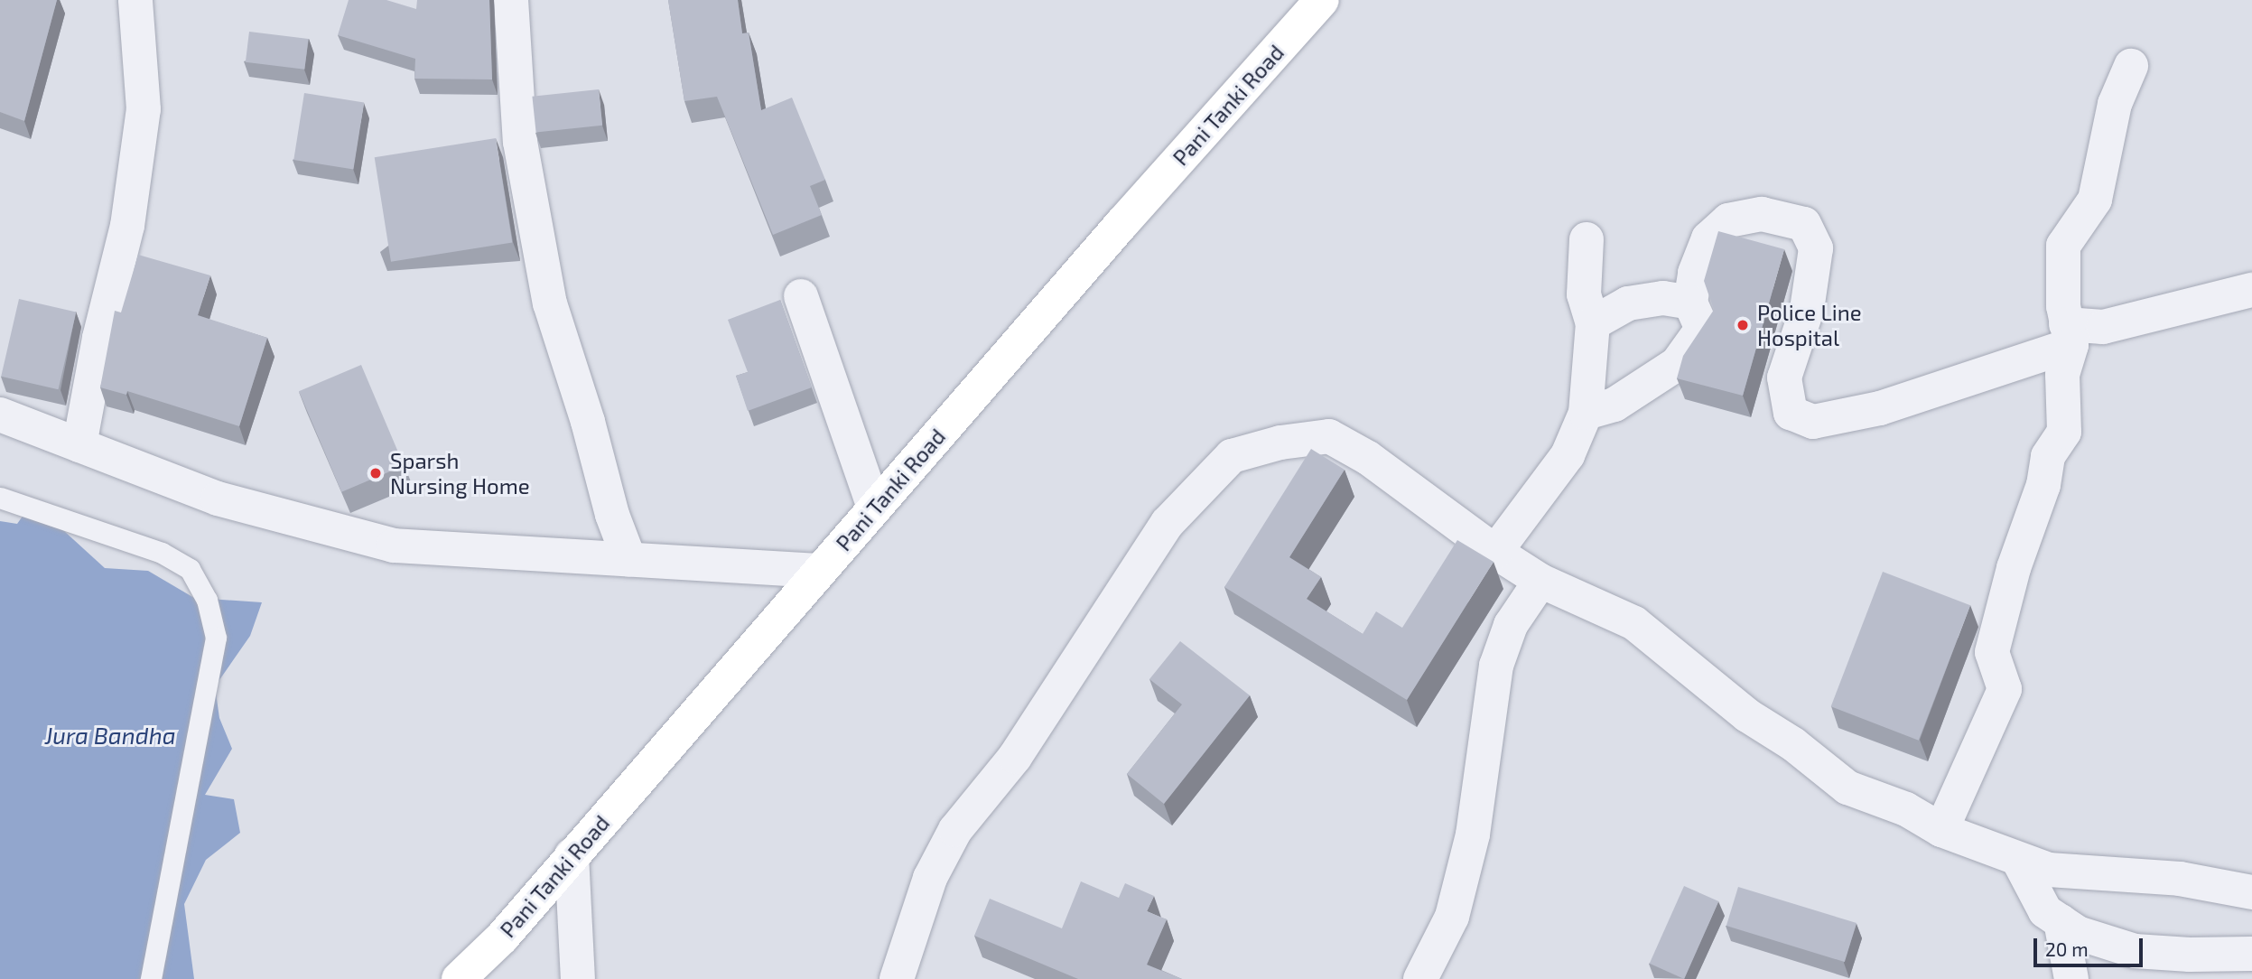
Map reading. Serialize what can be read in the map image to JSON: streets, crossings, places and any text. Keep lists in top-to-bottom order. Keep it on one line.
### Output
{"streets":{"street":["Pani Tanki Road"]},"water":["Jura Bandha"],"places":["Police Line Hospital","Sparsh Nursing Home"],"scale_bar":"20 m"}
